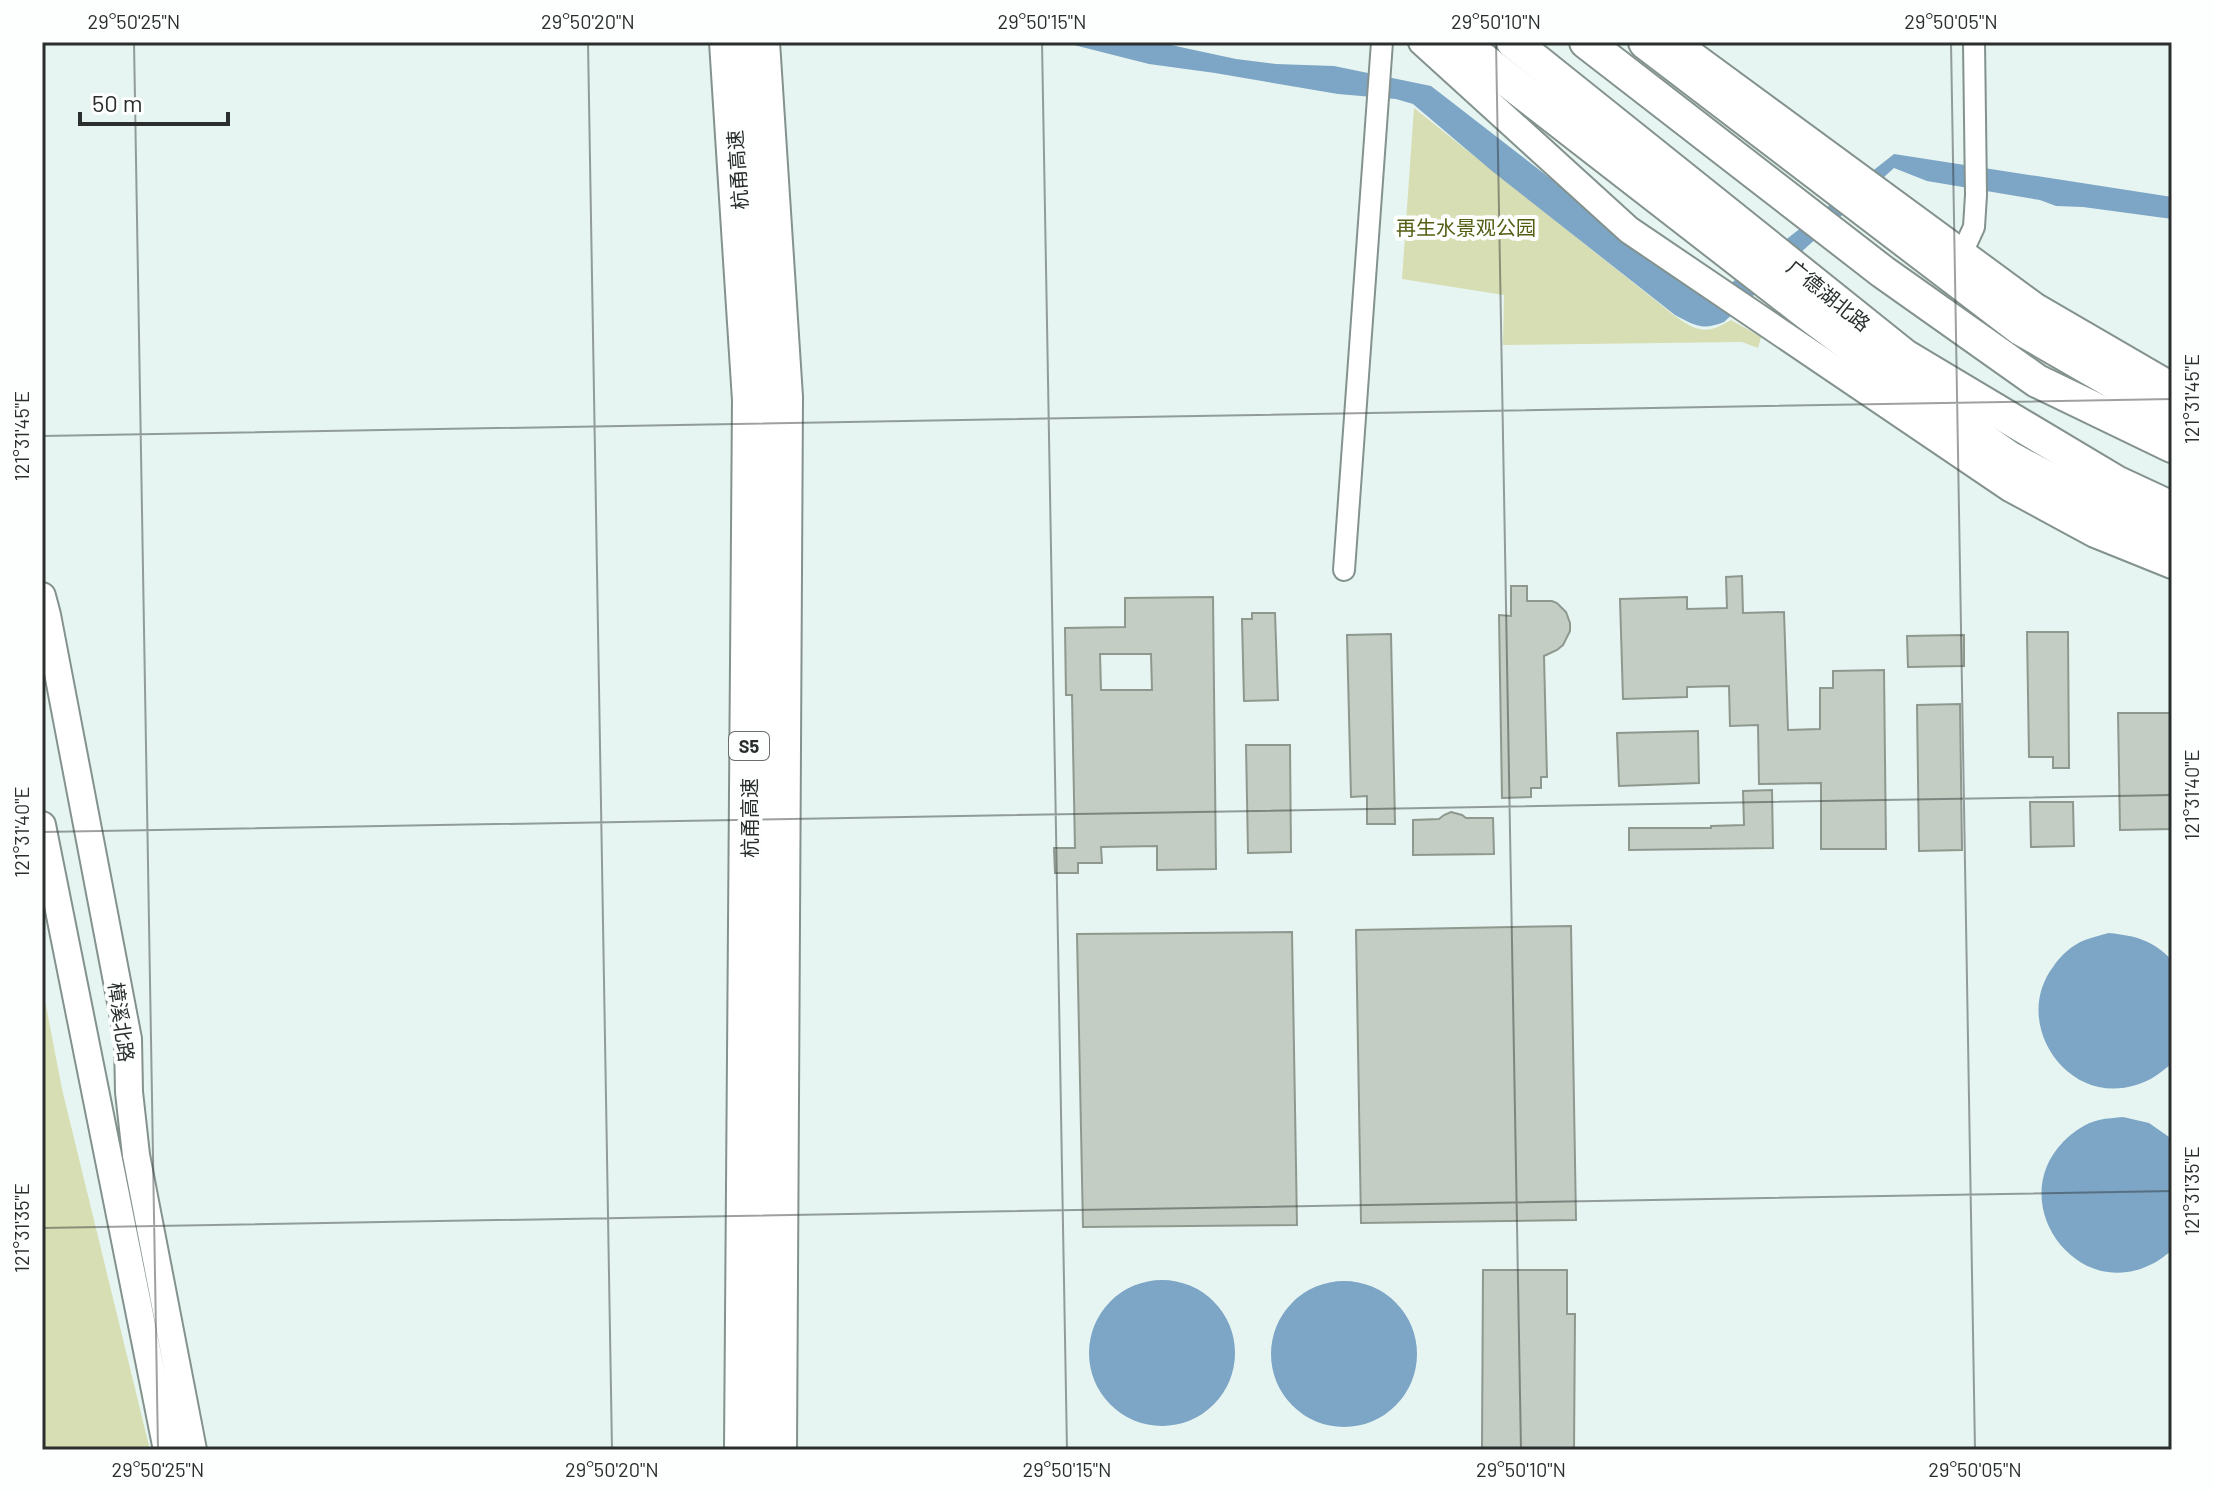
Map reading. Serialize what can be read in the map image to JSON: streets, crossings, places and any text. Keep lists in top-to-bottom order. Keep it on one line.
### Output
{"streets":{"highway":["杭甬高速","S5"],"main road":["广德湖北路"],"street":["樟溪北路"]},"parks":["再生水景观公园"],"scale_bar":"50 m","coordinates":["29°50'25\"N","29°50'20\"N","29°50'15\"N","29°50'10\"N","29°50'05\"N","121°31'45\"E","121°31'40\"E","121°31'35\"E"]}
